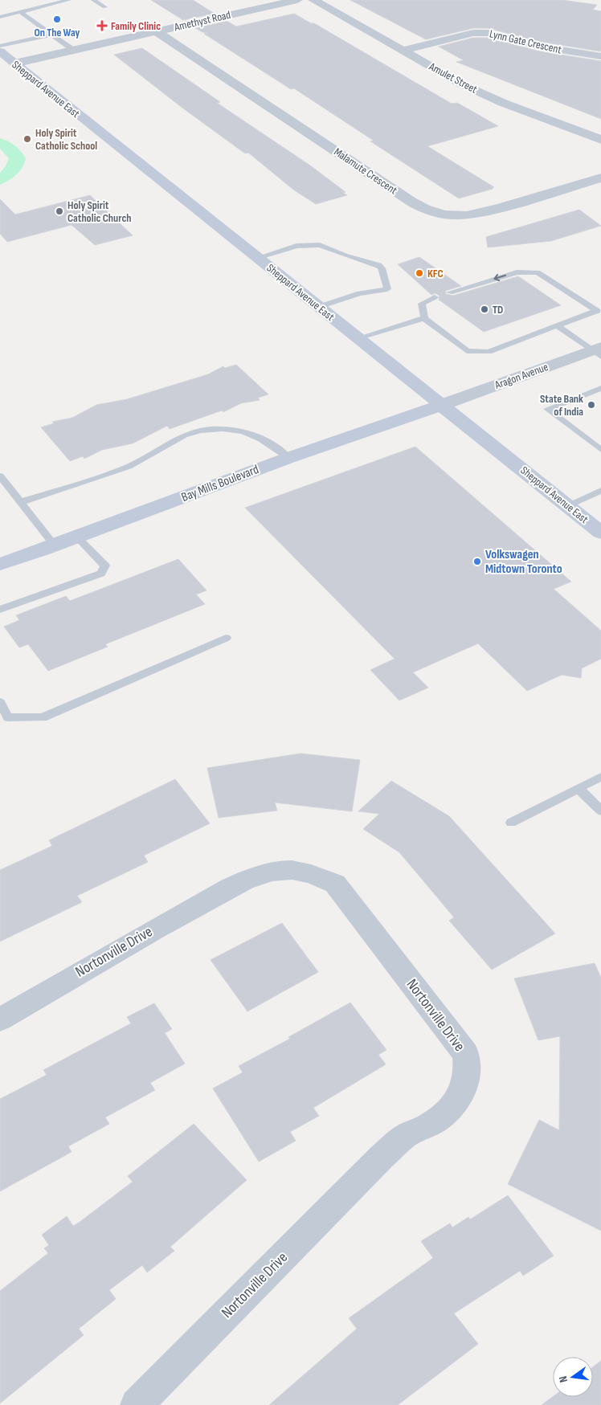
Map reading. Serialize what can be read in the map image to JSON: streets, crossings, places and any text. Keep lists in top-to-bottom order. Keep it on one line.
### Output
{"streets":{"main road":["Sheppard Avenue East","Bay Mills Boulevard"],"street":["Amethyst Road","Lynn Gate Crescent","Amulet Street","Malamute Crescent","Aragon Avenue","Nortonville Drive"]},"crossings":[["Amethyst Road","Sheppard Avenue East"],["Amethyst Road","Malamute Crescent"],["Lynn Gate Crescent","Amulet Street"],["Sheppard Avenue East","Aragon Avenue"],["Sheppard Avenue East","Bay Mills Boulevard"],["Aragon Avenue","Bay Mills Boulevard"]],"places":{"other":["On The Way","Holy Spirit Catholic School","Holy Spirit Catholic Church","KFC","TD","State Bank of India","Volkswagen Midtown Toronto"],"health":["Family Clinic"]},"north":"left"}
